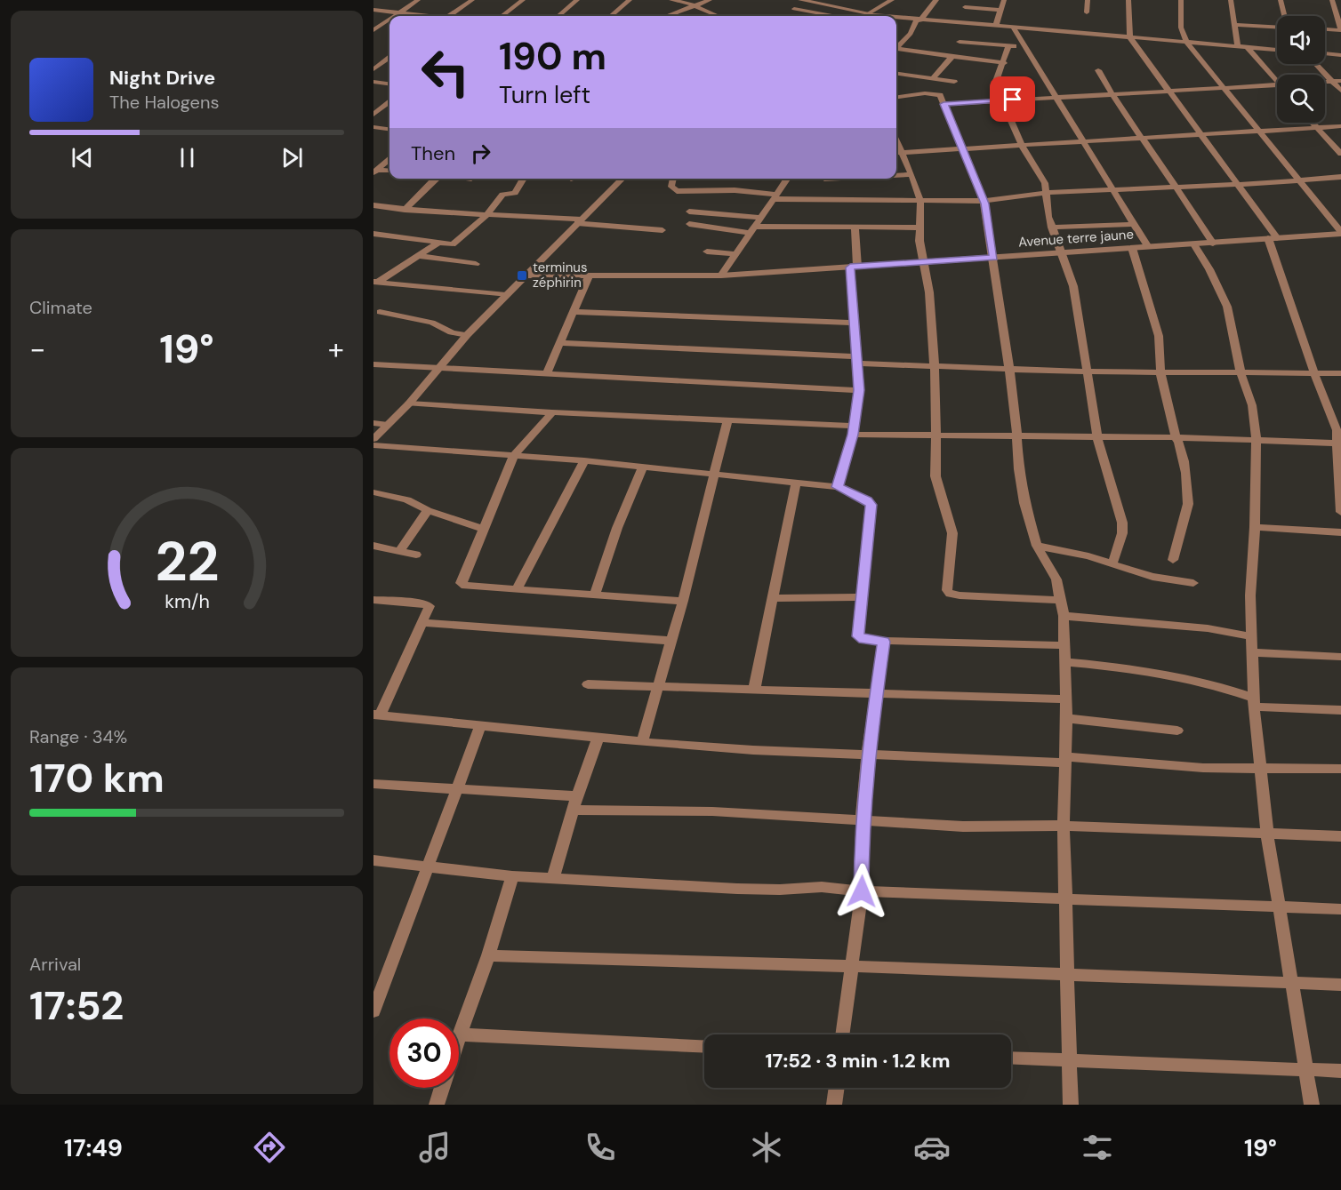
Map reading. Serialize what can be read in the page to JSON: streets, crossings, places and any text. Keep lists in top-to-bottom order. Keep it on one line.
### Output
{"streets":{"street":["Avenue terre jaune"]},"places":{"transit":["terminus zéphirin"]},"page":{"turn":["190 m","Turn left"],"song":["Night Drive","The Halogens"],"then":"Then","tile":["Climate",["Range · 34%","170 km"],["Arrival","17:52"]],"heat":["−","19°","+"],"limit":"30","trip":"17:52 · 3 min · 1.2 km","tabs":["17:49","19°"],"gauge":["22","km/h"]}}
